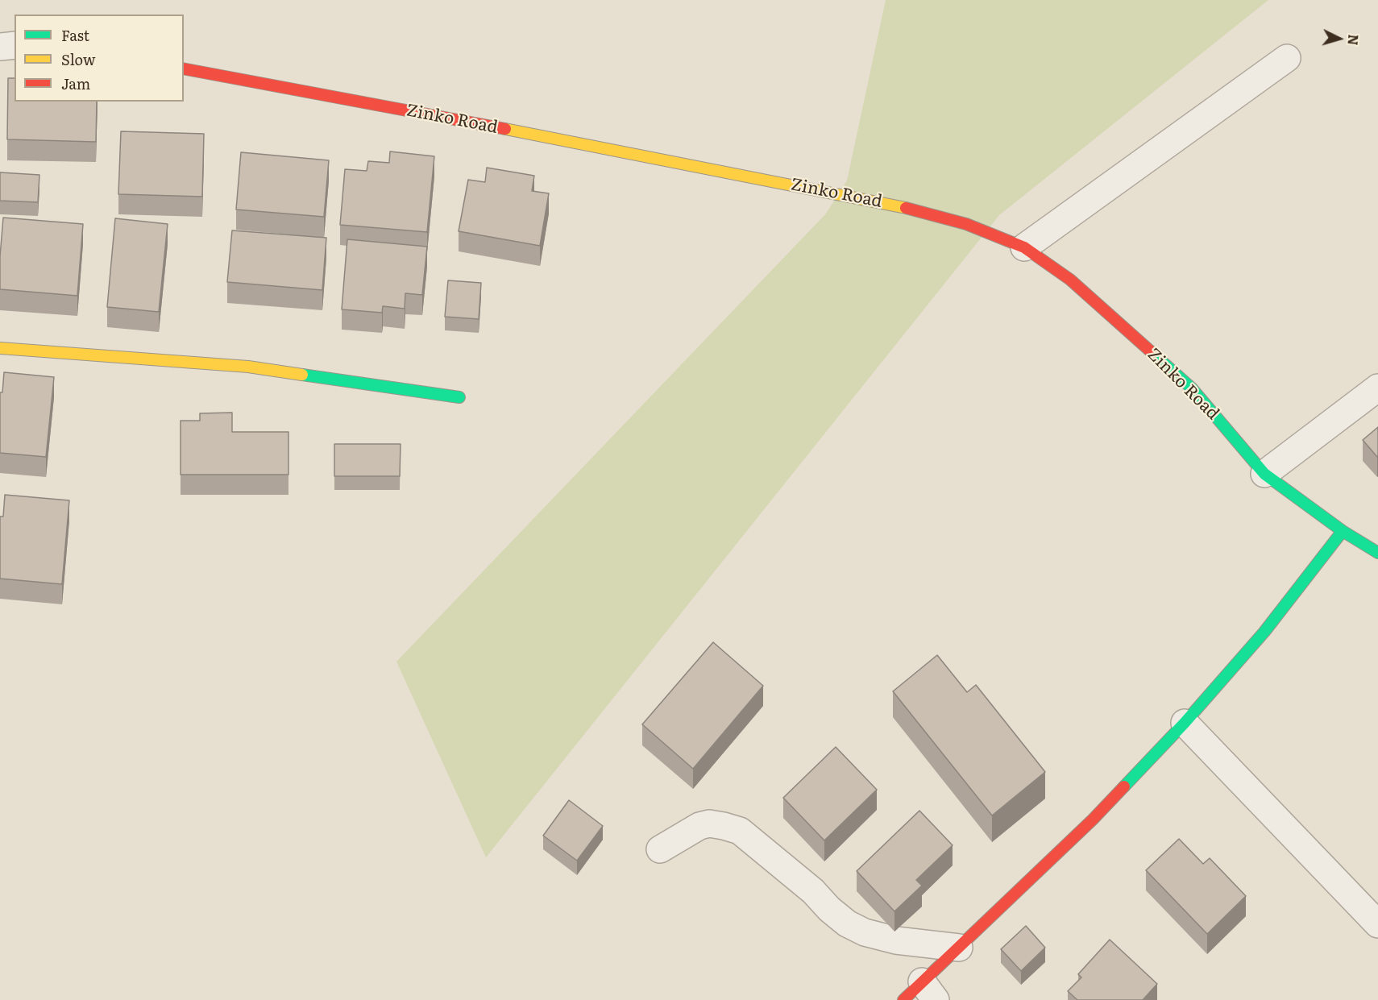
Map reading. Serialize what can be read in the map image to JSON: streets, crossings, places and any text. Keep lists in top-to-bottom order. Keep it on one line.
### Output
{"streets":{"street":["Zinko Road"]},"legend":["Fast","Slow","Jam"],"north":"right"}
